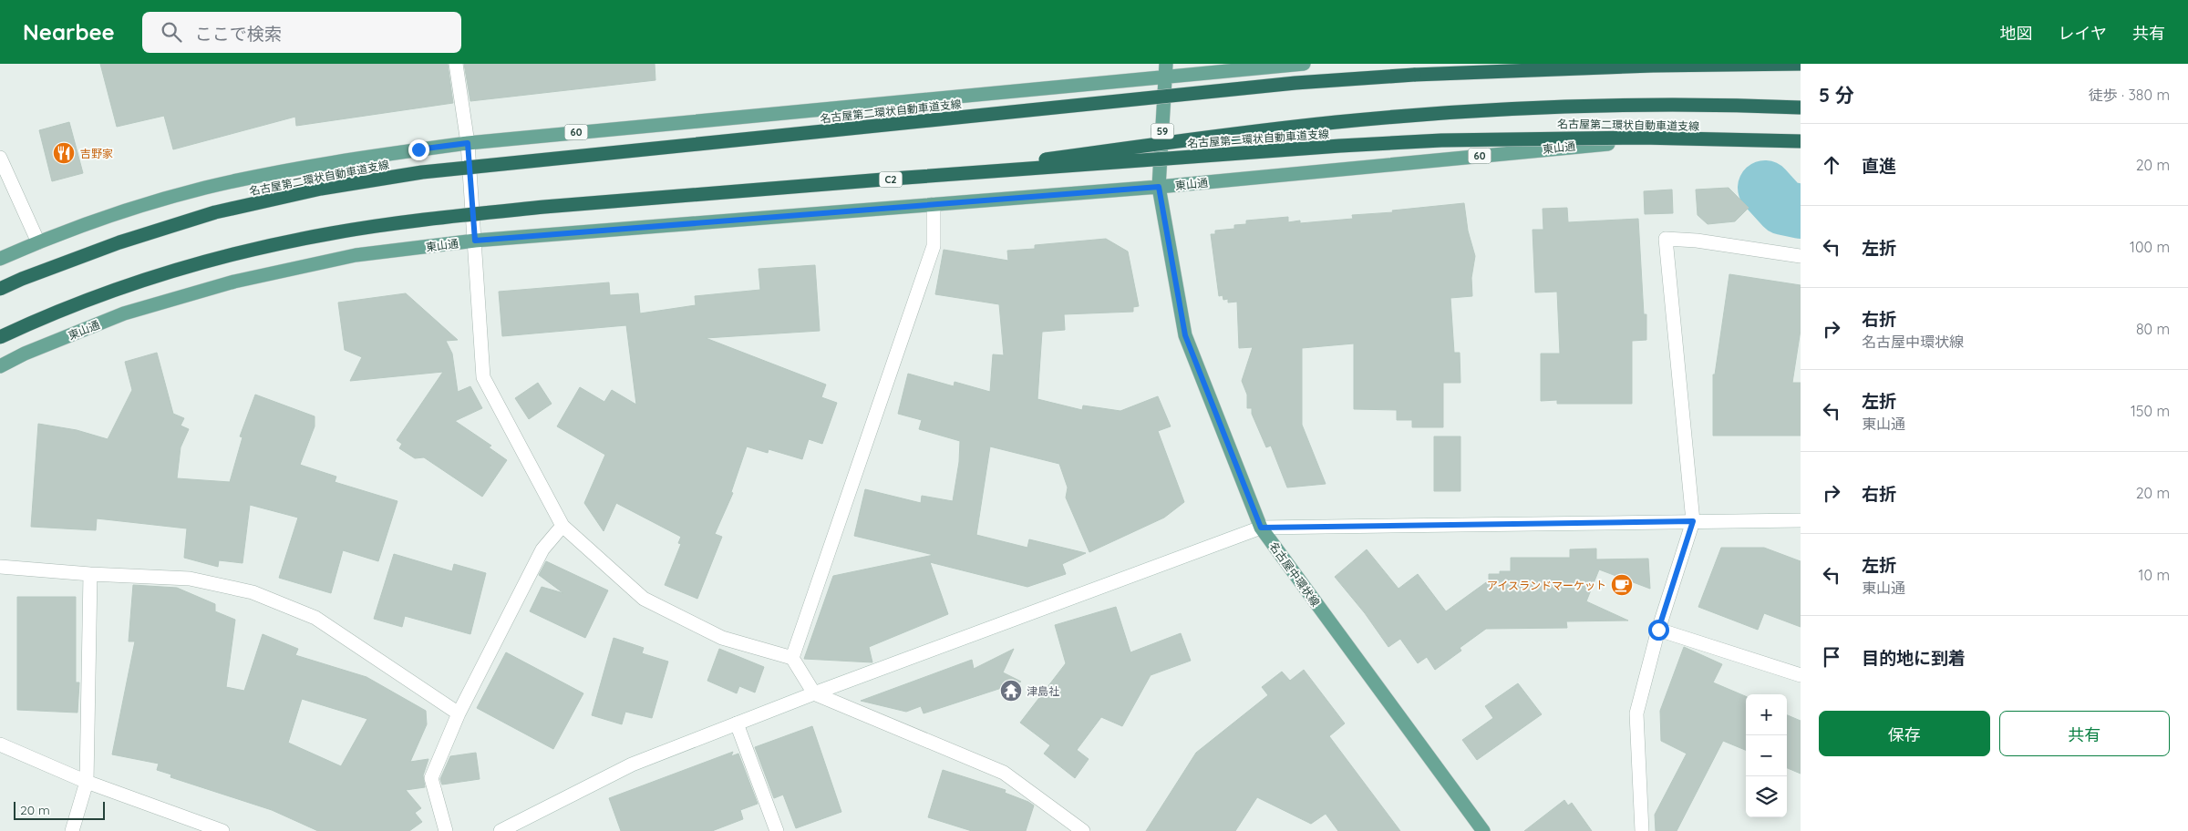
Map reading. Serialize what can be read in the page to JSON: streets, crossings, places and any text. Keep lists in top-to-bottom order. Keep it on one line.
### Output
{"streets":{"highway":["名古屋第二環状自動車道支線","C2"],"main road":["59","60","東山通","名古屋中環状線"]},"crossings":[["60","名古屋中環状線"],["東山通","名古屋中環状線"]],"places":{"restaurant":["吉野家"],"cafe":["アイスランドマーケット"],"temple":["津島社"]},"scale_bar":"20 m","page":{"header":"Nearbee","search":"ここで検索","nav":["地図","レイヤ","共有"],"heading":["5 分","徒歩 · 380 m"],"list":[["直進","20 m"],["左折","100 m"],["右折","名古屋中環状線","80 m"],["左折","東山通","150 m"],["右折","20 m"],["左折","東山通","10 m"],"目的地に到着"],"map_buttons":["+","−"],"buttons":["保存","共有"],"scale":"20 m"}}
